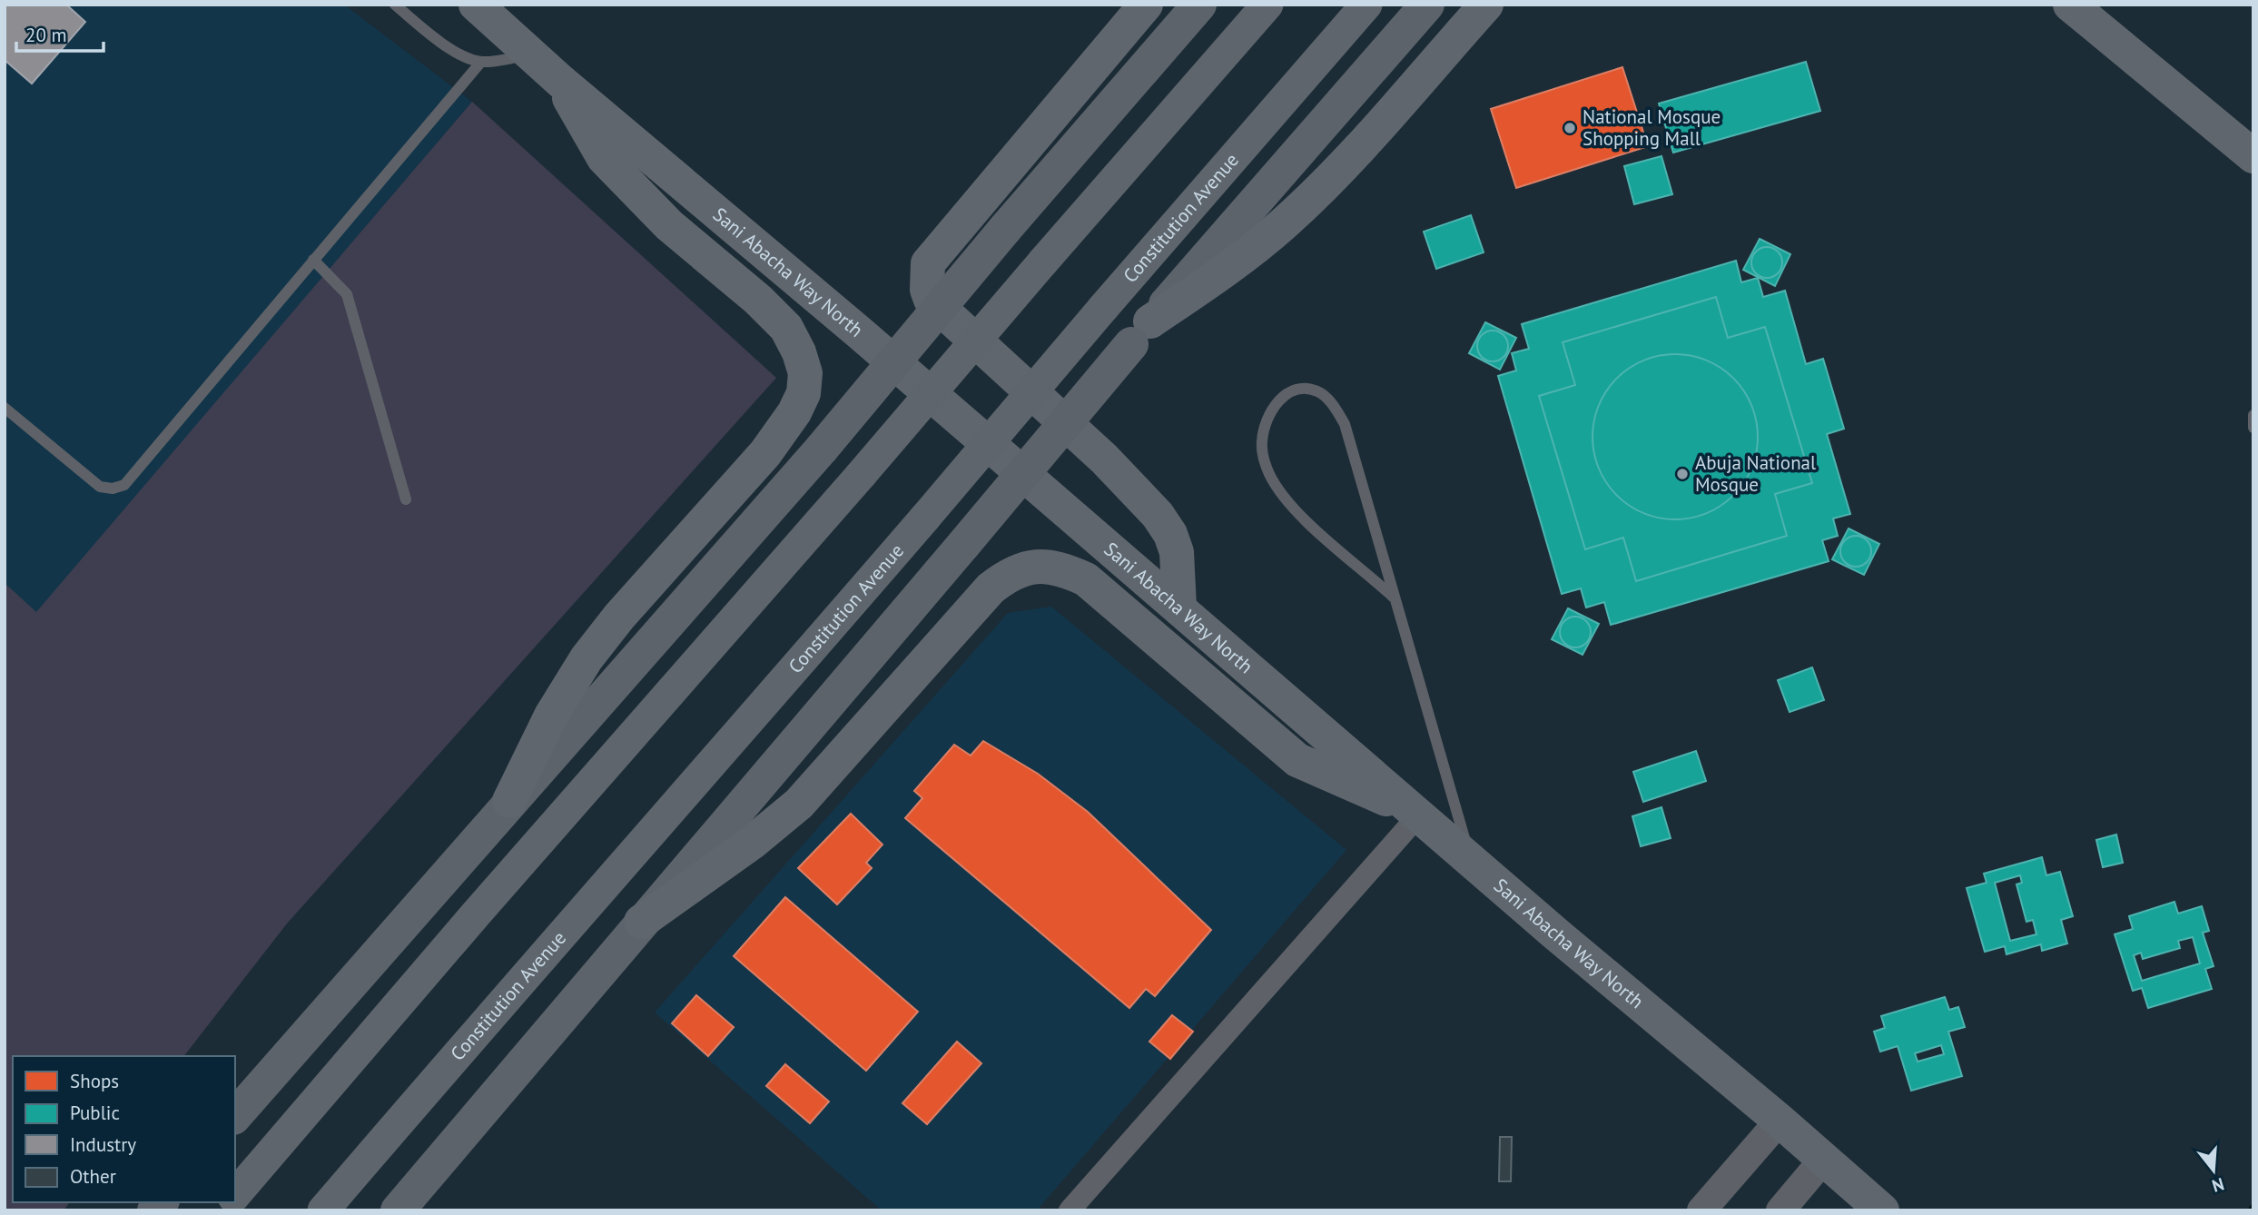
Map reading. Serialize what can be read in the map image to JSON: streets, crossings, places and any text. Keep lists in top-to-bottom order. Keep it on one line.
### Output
{"streets":{"highway":["Sani Abacha Way North"],"main road":["Constitution Avenue"]},"places":["National Mosque Shopping Mall","Abuja National Mosque"],"legend":["Shops","Public","Industry","Other"],"scale_bar":"20 m","north":"bottom"}
